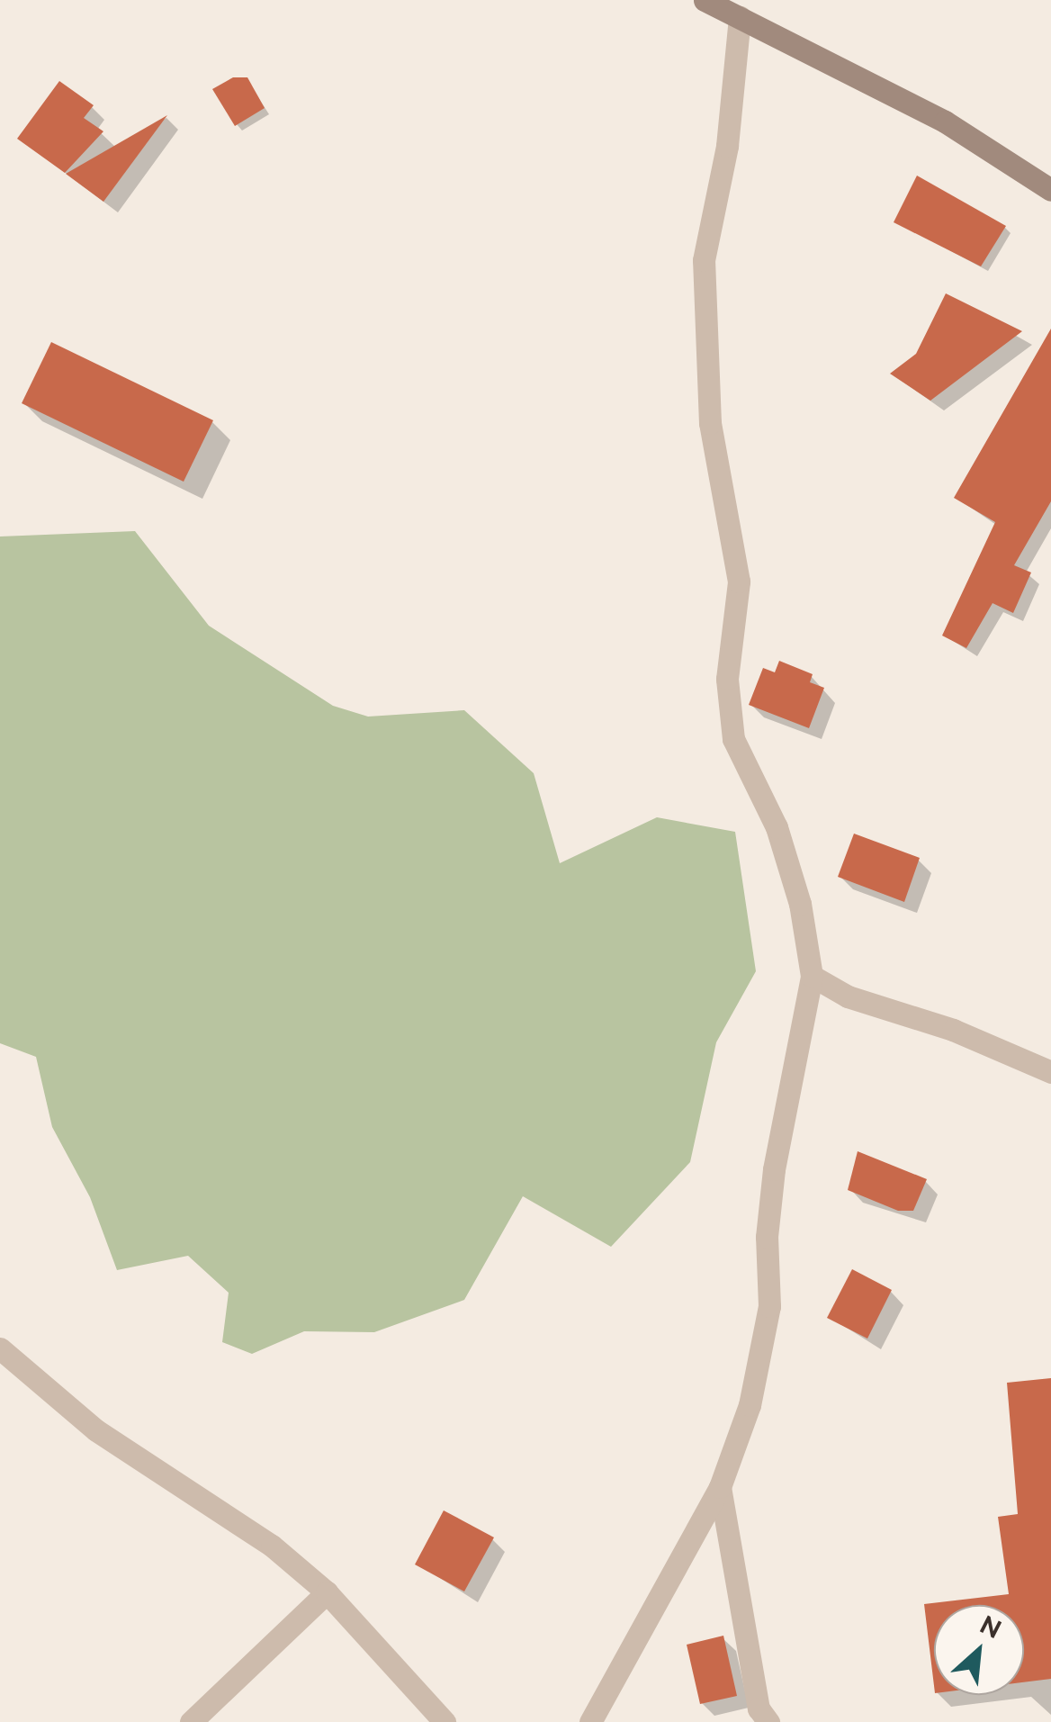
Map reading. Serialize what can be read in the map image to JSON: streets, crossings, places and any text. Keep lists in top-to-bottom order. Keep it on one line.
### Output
{"north":"top right"}
